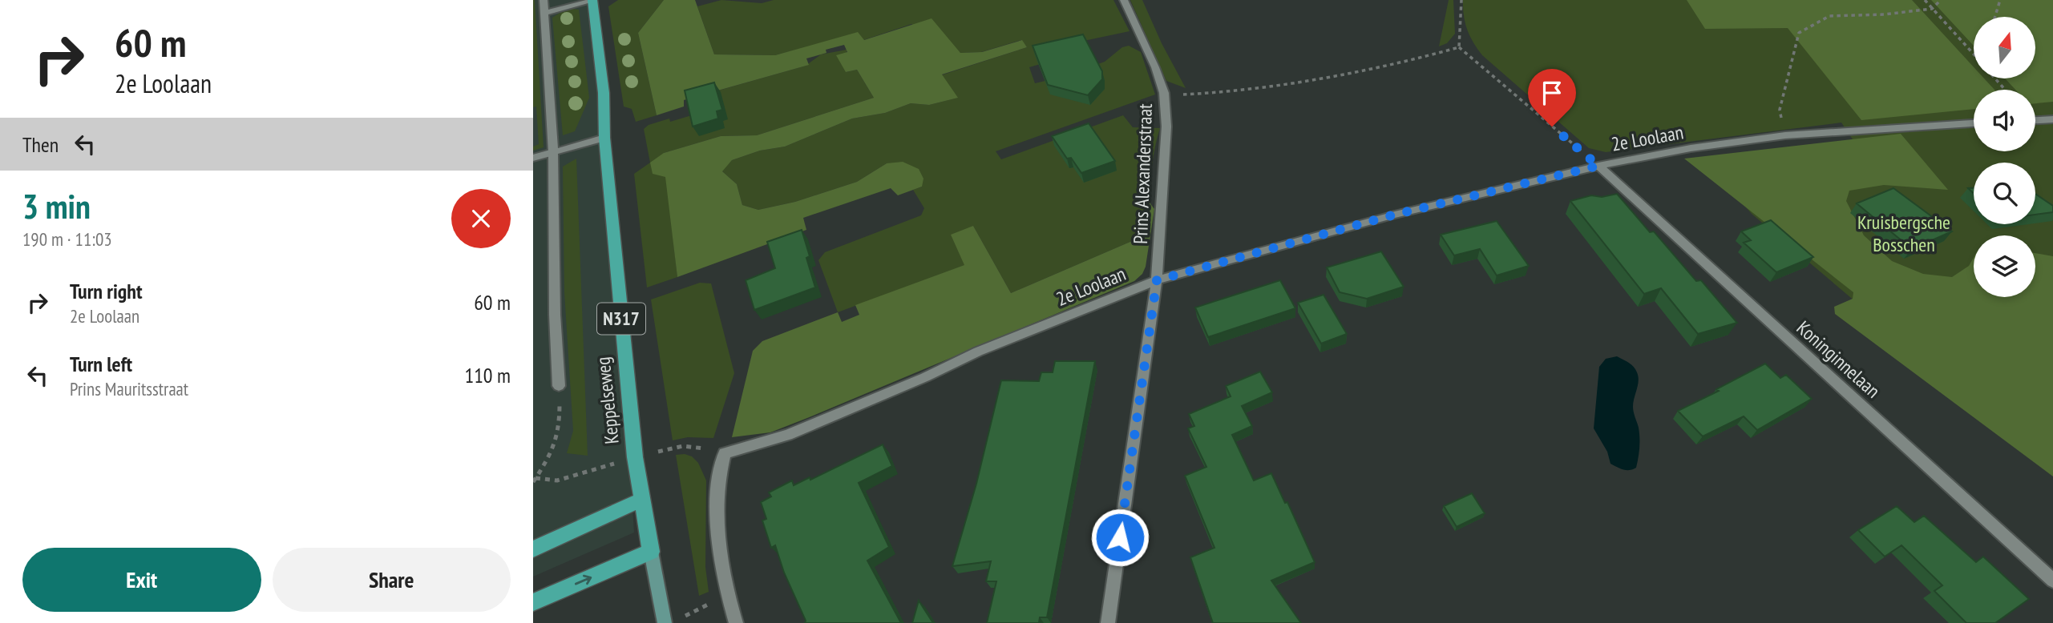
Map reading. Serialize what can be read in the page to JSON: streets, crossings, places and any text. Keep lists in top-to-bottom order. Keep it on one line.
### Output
{"streets":{"main road":["N317","Keppelseweg"],"street":["2e Loolaan","Prins Alexanderstraat","Koninginnelaan"]},"crossings":[["2e Loolaan","Prins Alexanderstraat"],["2e Loolaan","Koninginnelaan"]],"parks":["Kruisbergsche Bosschen"],"north":"top","page":{"turn":["60 m","2e Loolaan"],"then":"Then","heading":["3 min","190 m · 11:03"],"list":[{"name":"Turn right","note":"2e Loolaan","value":"60 m"},{"name":"Turn left","note":"Prins Mauritsstraat","value":"110 m"}],"buttons":["Exit","Share"]}}
